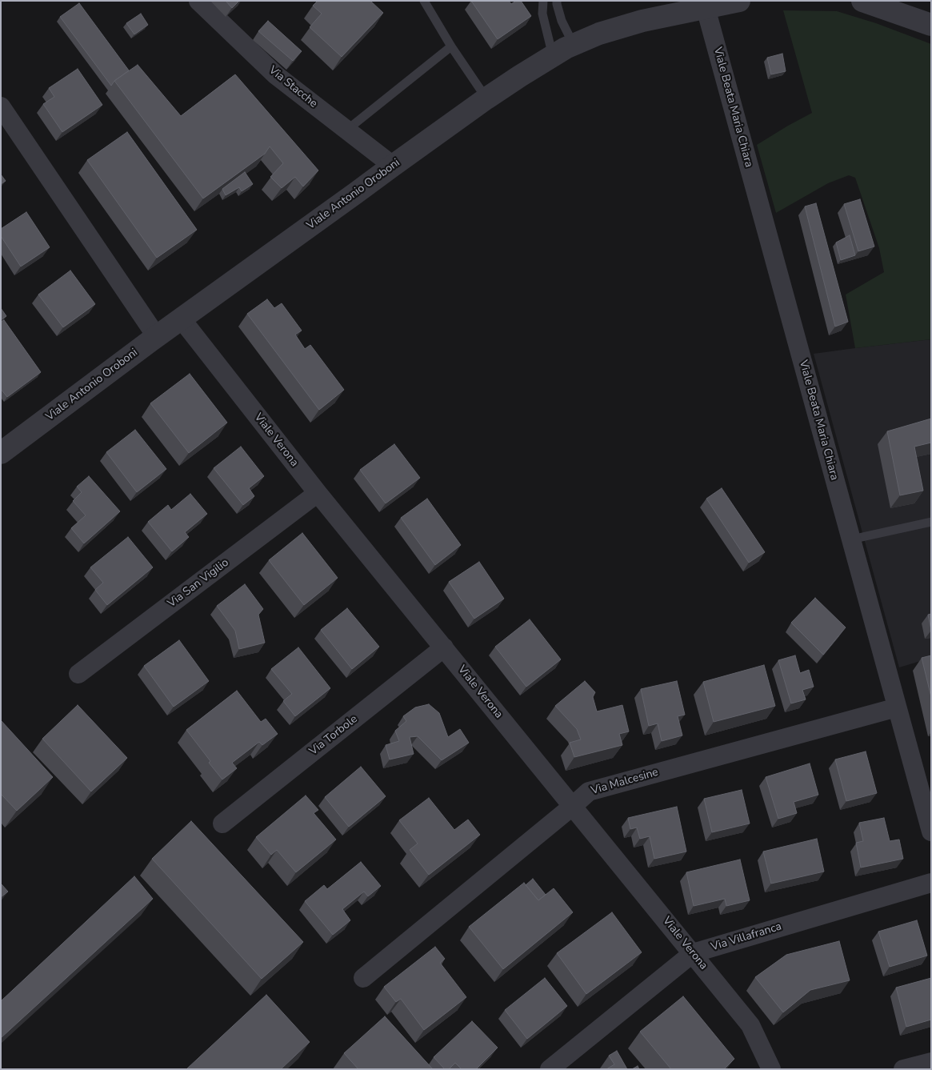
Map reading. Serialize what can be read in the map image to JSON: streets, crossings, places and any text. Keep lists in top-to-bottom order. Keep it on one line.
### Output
{"streets":{"street":["Via Stacche","Viale Beata Maria Chiara","Viale Antonio Oroboni","Viale Verona","Via San Vigilio","Via Torbole","Via Malcesine","Via Villafranca"]},"crossings":[["Via Stacche","Viale Antonio Oroboni"],["Viale Beata Maria Chiara","Viale Antonio Oroboni"],["Viale Beata Maria Chiara","Via Malcesine"],["Viale Antonio Oroboni","Viale Verona"],["Viale Verona","Via San Vigilio"],["Viale Verona","Via Torbole"],["Viale Verona","Via Malcesine"],["Viale Verona","Via Villafranca"]]}
